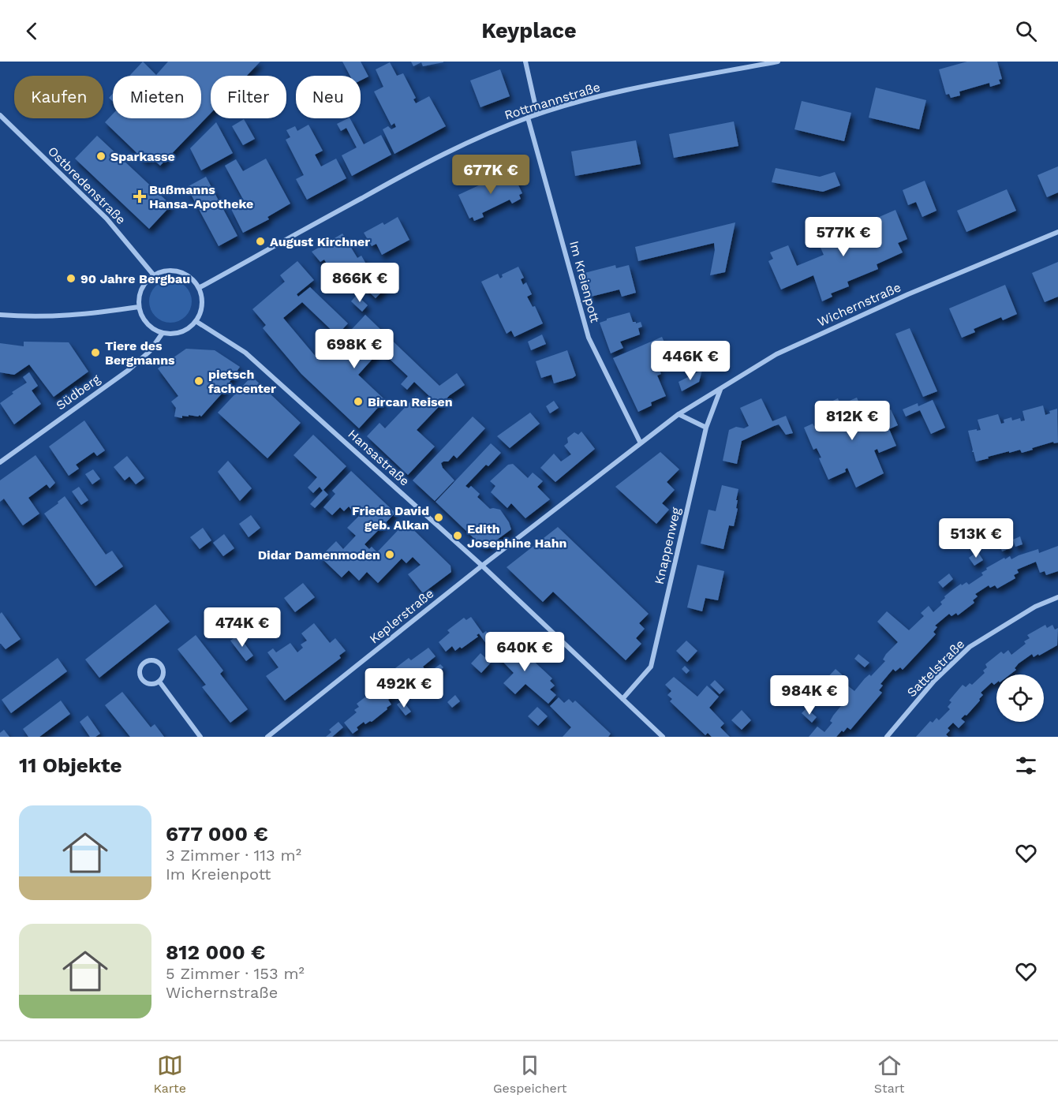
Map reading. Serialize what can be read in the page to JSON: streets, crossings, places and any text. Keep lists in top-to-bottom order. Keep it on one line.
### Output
{"streets":{"street":["Rottmannstraße","Ostbredenstraße","Im Kreienpott","Wichernstraße","Südberg","Hansastraße","Knappenweg","Keplerstraße","Sattelstraße"]},"crossings":[["Rottmannstraße","Ostbredenstraße"],["Rottmannstraße","Im Kreienpott"],["Rottmannstraße","Südberg"],["Rottmannstraße","Hansastraße"],["Ostbredenstraße","Südberg"],["Ostbredenstraße","Hansastraße"],["Im Kreienpott","Wichernstraße"],["Wichernstraße","Hansastraße"],["Wichernstraße","Knappenweg"],["Wichernstraße","Keplerstraße"],["Südberg","Hansastraße"],["Hansastraße","Knappenweg"],["Hansastraße","Keplerstraße"]],"places":{"other":["Sparkasse","August Kirchner","90 Jahre Bergbau","Tiere des Bergmanns","pietsch fachcenter","Bircan Reisen","Frieda David geb. Alkan","Edith Josephine Hahn","Didar Damenmoden"],"health":["Bußmanns Hansa-Apotheke"]},"page":{"header":"Keyplace","chip":["Kaufen","Mieten","Filter","Neu"],"price":["677K €","577K €","866K €","698K €","446K €","812K €","513K €","474K €","640K €","492K €","984K €"],"heading":"11 Objekte","list":[{"name":"677 000 €","note":"3 Zimmer · 113 m² · Im Kreienpott"},{"name":"812 000 €","note":"5 Zimmer · 153 m² · Wichernstraße"}],"tabs":["Karte","Gespeichert","Start"]}}
